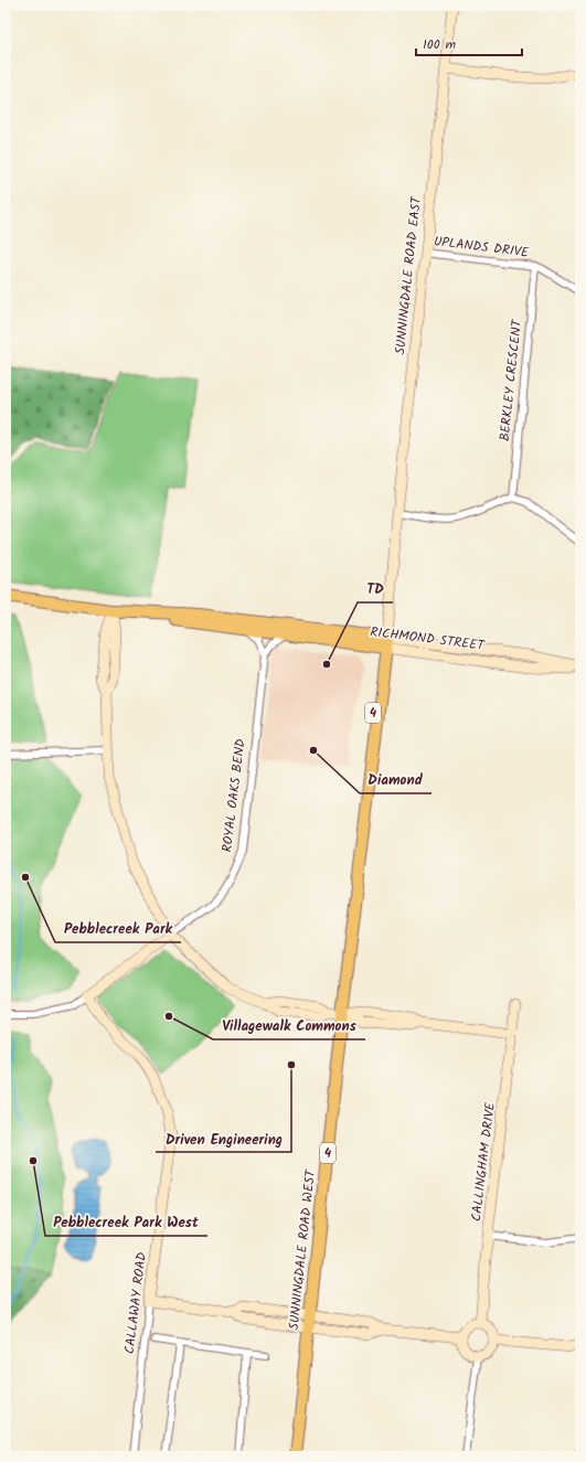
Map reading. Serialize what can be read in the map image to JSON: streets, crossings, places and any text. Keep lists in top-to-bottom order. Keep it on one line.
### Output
{"streets":{"main road":["RICHMOND STREET","4","SUNNINGDALE ROAD WEST"],"street":["UPLANDS DRIVE","SUNNINGDALE ROAD EAST","BERKLEY CRESCENT","ROYAL OAKS BEND","CALLINGHAM DRIVE","CALLAWAY ROAD"]},"crossings":[["UPLANDS DRIVE","SUNNINGDALE ROAD EAST"],["UPLANDS DRIVE","BERKLEY CRESCENT"],["SUNNINGDALE ROAD EAST","RICHMOND STREET"],["SUNNINGDALE ROAD EAST","SUNNINGDALE ROAD WEST"],["RICHMOND STREET","SUNNINGDALE ROAD WEST"],["ROYAL OAKS BEND","CALLAWAY ROAD"]],"places":["TD","Diamond","Pebblecreek Park","Villagewalk Commons","Driven Engineering","Pebblecreek Park West"],"scale_bar":"100 m"}
